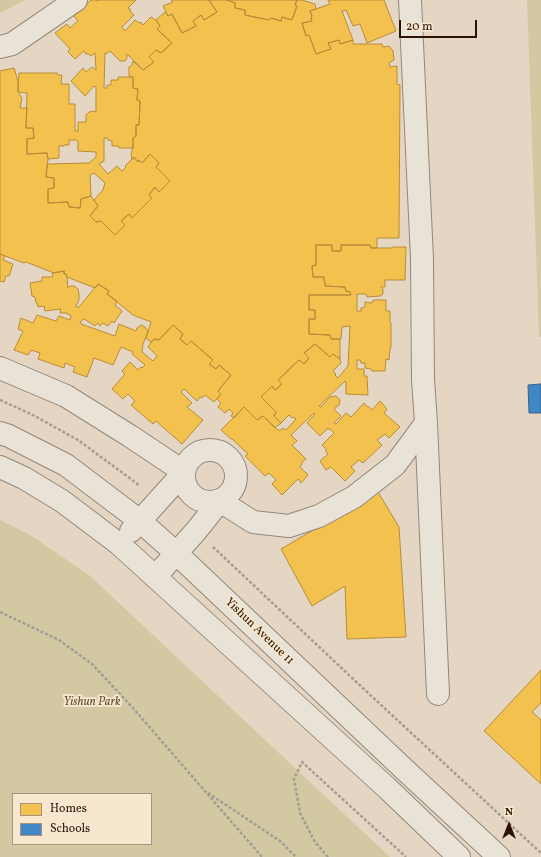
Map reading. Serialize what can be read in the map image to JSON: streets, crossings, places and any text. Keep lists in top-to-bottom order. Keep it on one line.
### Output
{"streets":{"street":["Yishun Avenue 11"]},"parks":["Yishun Park"],"legend":["Homes","Schools"],"scale_bar":"20 m","north":"top"}
